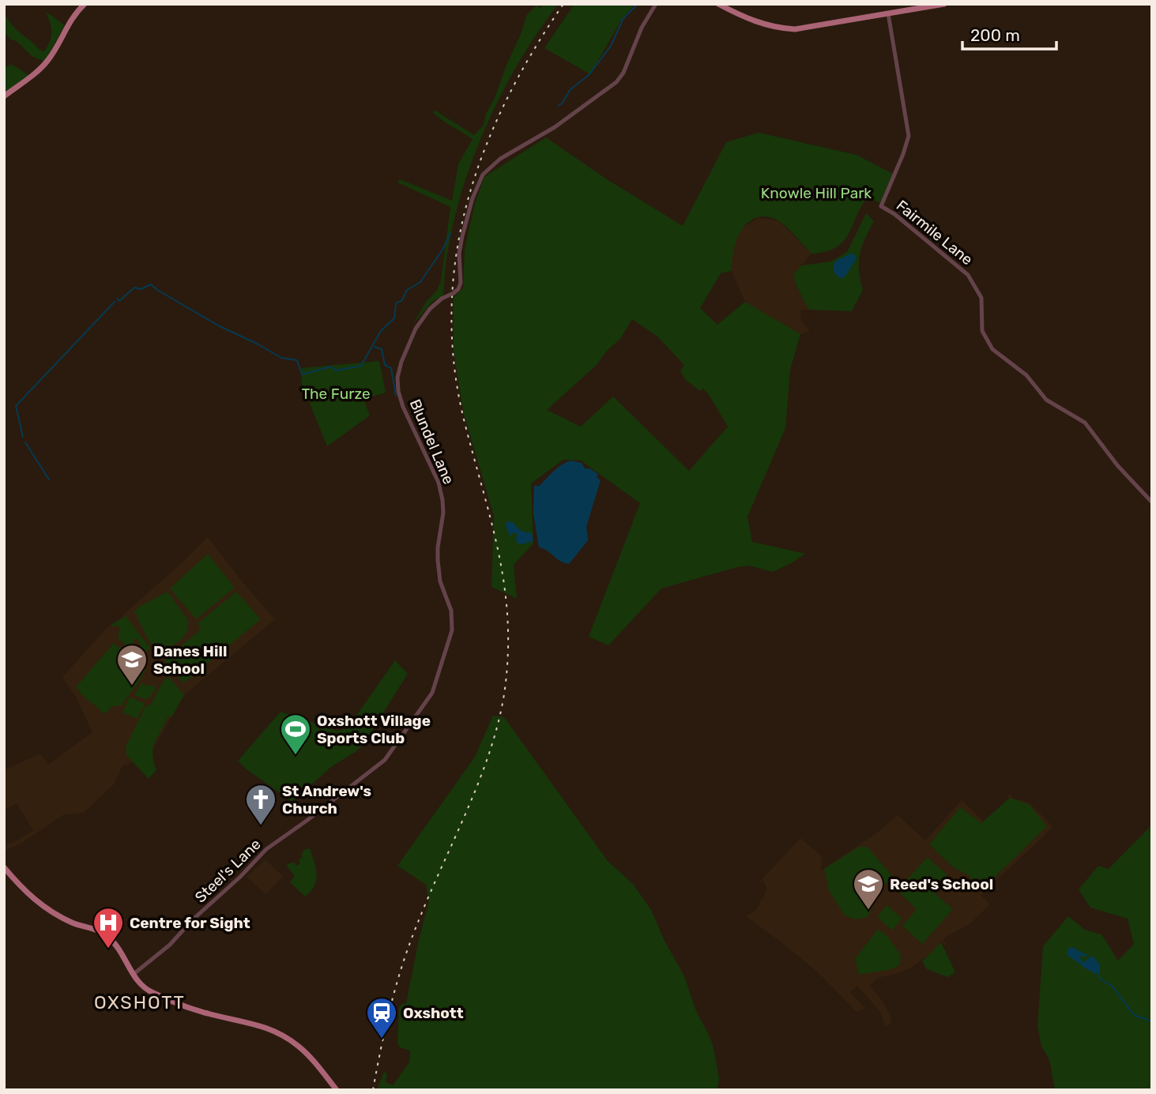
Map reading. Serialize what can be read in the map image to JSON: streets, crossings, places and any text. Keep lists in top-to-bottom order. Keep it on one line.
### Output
{"streets":{"street":["Fairmile Lane","Blundel Lane","Steel's Lane"]},"crossings":[["Blundel Lane","Steel's Lane"]],"districts":["OXSHOTT"],"parks":["Knowle Hill Park","The Furze"],"places":{"school or university":["Danes Hill School","Reed's School"],"sports":["Oxshott Village Sports Club"],"church":["St Andrew's Church"],"hospital":["Centre for Sight"],"station":["Oxshott"]},"scale_bar":"200 m"}
